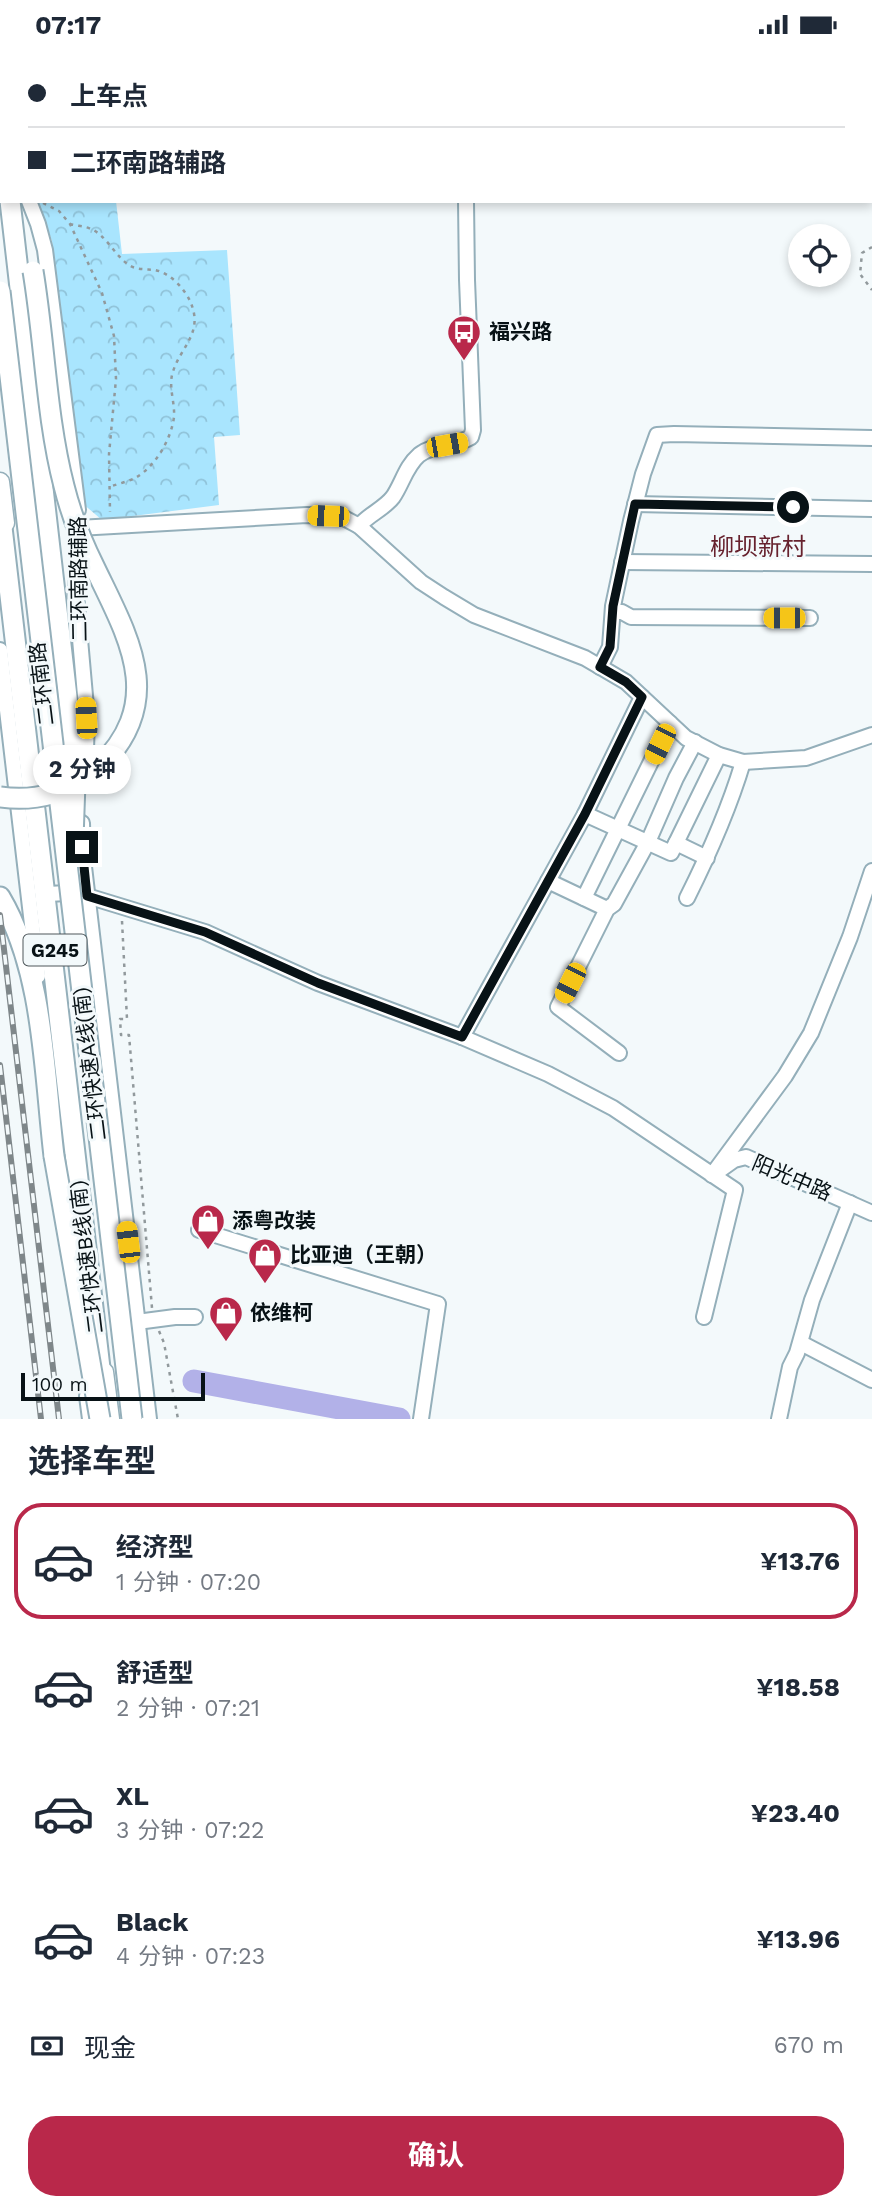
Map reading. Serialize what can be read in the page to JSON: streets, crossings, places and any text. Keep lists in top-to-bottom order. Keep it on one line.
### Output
{"streets":{"highway":["二环快速A线(南)","二环快速B线(南)"],"main road":["二环南路","G245"],"street":["二环南路辅路","阳光中路"]},"crossings":[["二环南路辅路","二环南路"],["二环南路辅路","二环快速A线(南)"],["二环南路","二环快速A线(南)"],["二环南路","二环快速B线(南)"]],"districts":["柳坝新村"],"places":{"bus stop":["福兴路"],"shop":["添粤改装","比亚迪（王朝）","依维柯"]},"scale_bar":"100 m","page":{"status":"07:17","banner":["上车点","二环南路辅路"],"bubble":"2 分钟","scale":"100 m","heading":"选择车型","list":[{"name":"经济型","note":"1 分钟 · 07:20","value":"¥13.76"},{"name":"舒适型","note":"2 分钟 · 07:21","value":"¥18.58"},{"name":"XL","note":"3 分钟 · 07:22","value":"¥23.40"},{"name":"Black","note":"4 分钟 · 07:23","value":"¥13.96"}],"pay":["现金","670 m"],"buttons":"确认"}}
